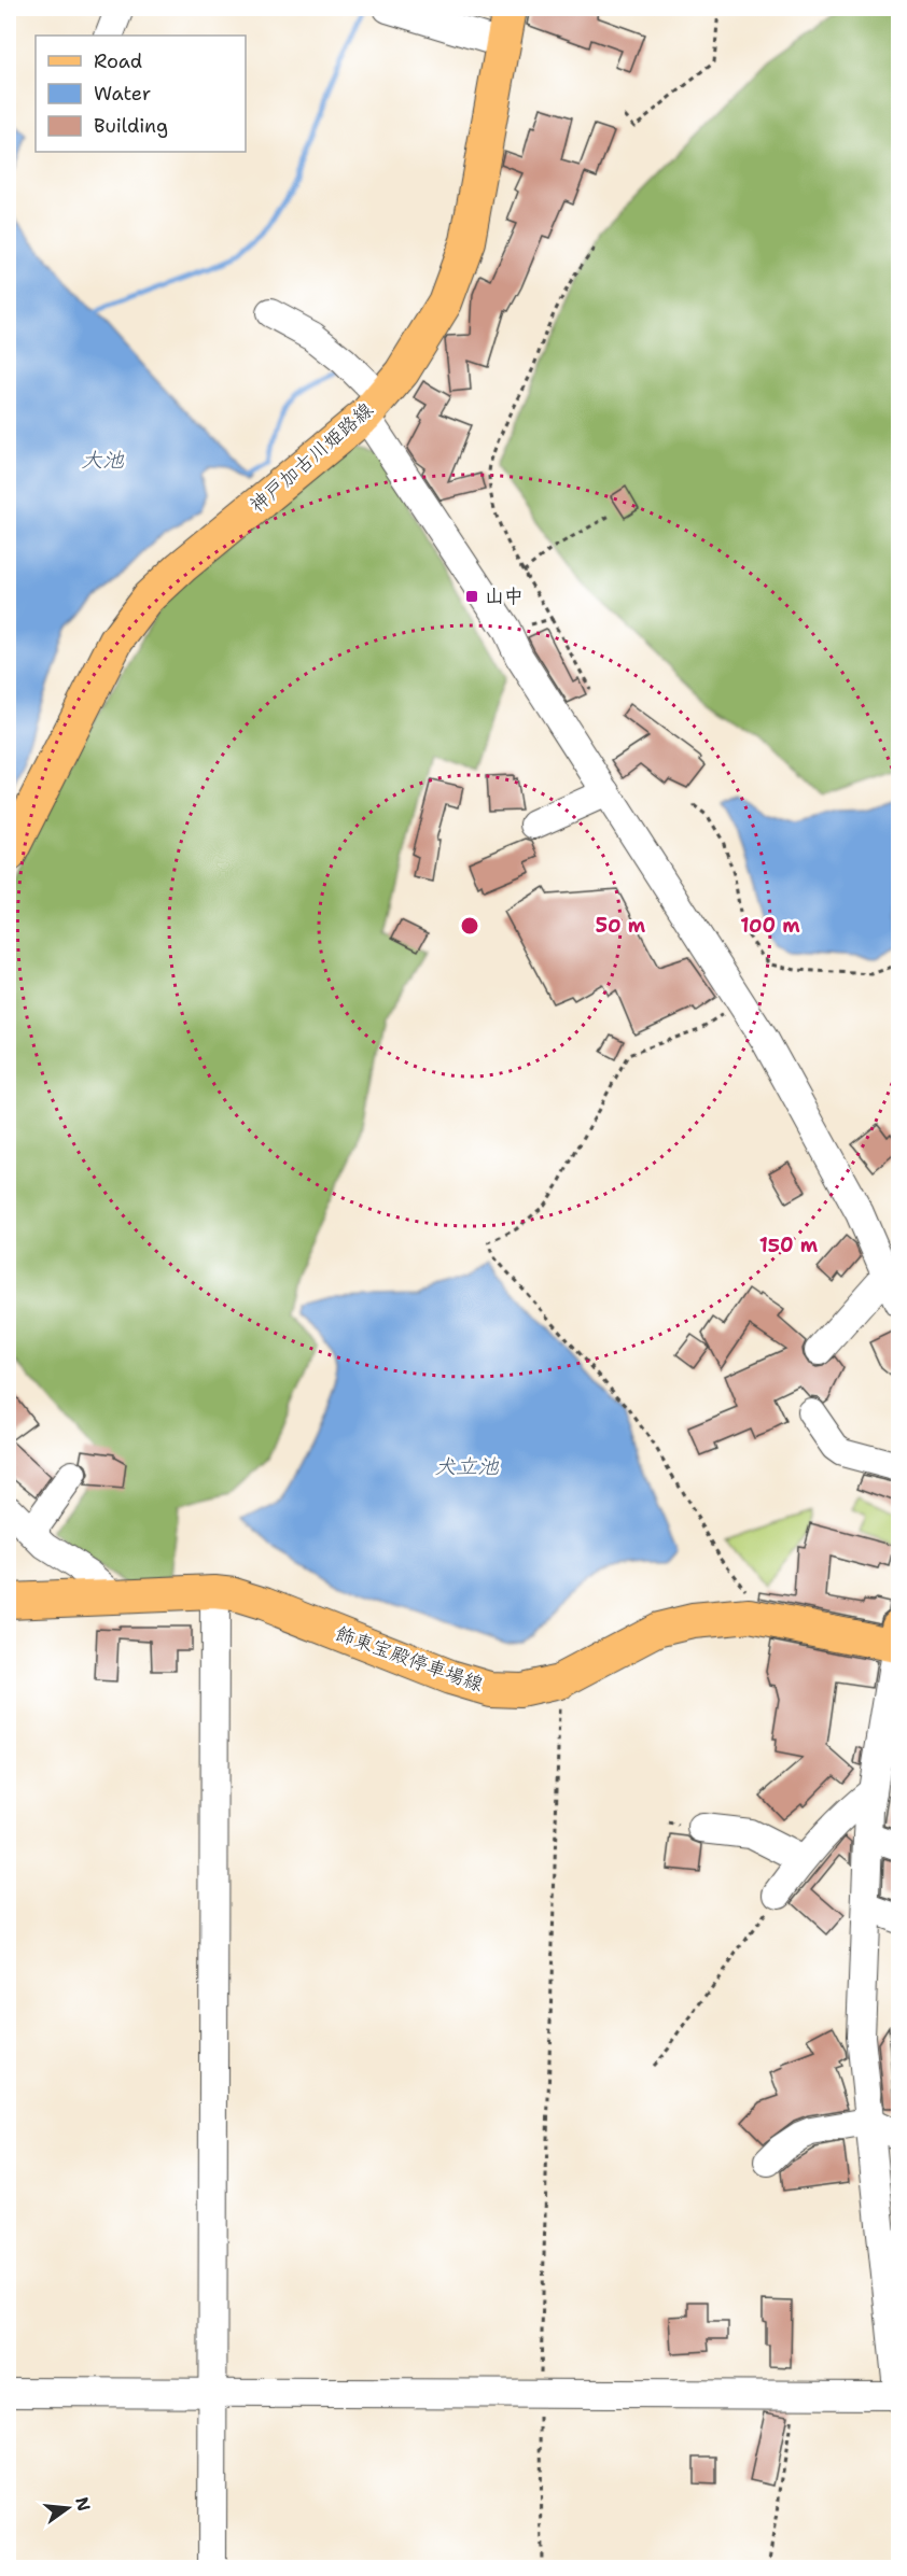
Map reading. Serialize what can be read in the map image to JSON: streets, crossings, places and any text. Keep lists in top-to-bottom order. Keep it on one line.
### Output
{"streets":{"main road":["神戸加古川姫路線","飾東宝殿停車場線"]},"water":["大池","犬立池"],"places":{"transit":["山中"]},"legend":["Road","Water","Building"],"north":"right","rings":["50 m","100 m","150 m"]}
